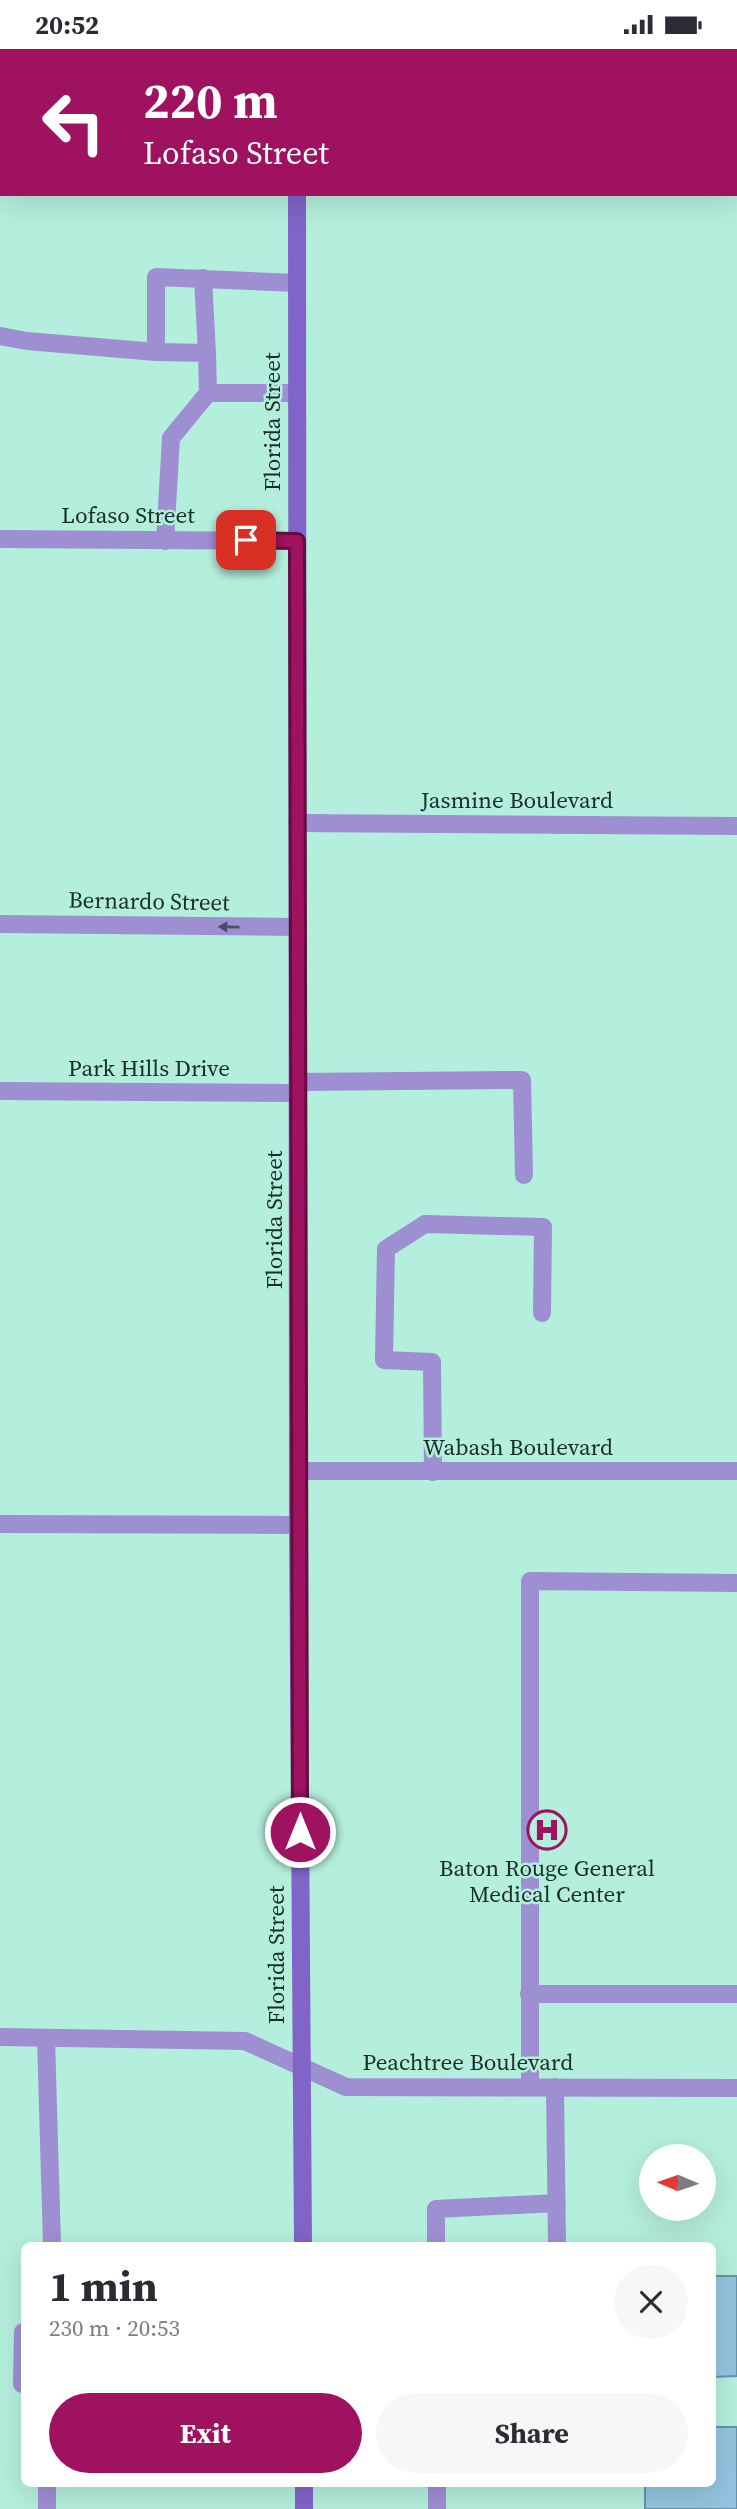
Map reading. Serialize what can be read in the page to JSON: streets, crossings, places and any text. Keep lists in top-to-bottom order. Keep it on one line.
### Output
{"streets":{"main road":["Florida Street"],"street":["Lofaso Street","Jasmine Boulevard","Bernardo Street","Park Hills Drive","Wabash Boulevard","Peachtree Boulevard"]},"crossings":[["Florida Street","Lofaso Street"],["Florida Street","Jasmine Boulevard"],["Florida Street","Bernardo Street"],["Florida Street","Park Hills Drive"],["Florida Street","Wabash Boulevard"],["Florida Street","Peachtree Boulevard"]],"one_way":["Bernardo Street"],"places":{"hospital":["Baton Rouge General Medical Center"]},"north":"left","page":{"status":"20:52","turn":["220 m","Lofaso Street"],"heading":["1 min","230 m · 20:53"],"buttons":["Exit","Share"]}}
